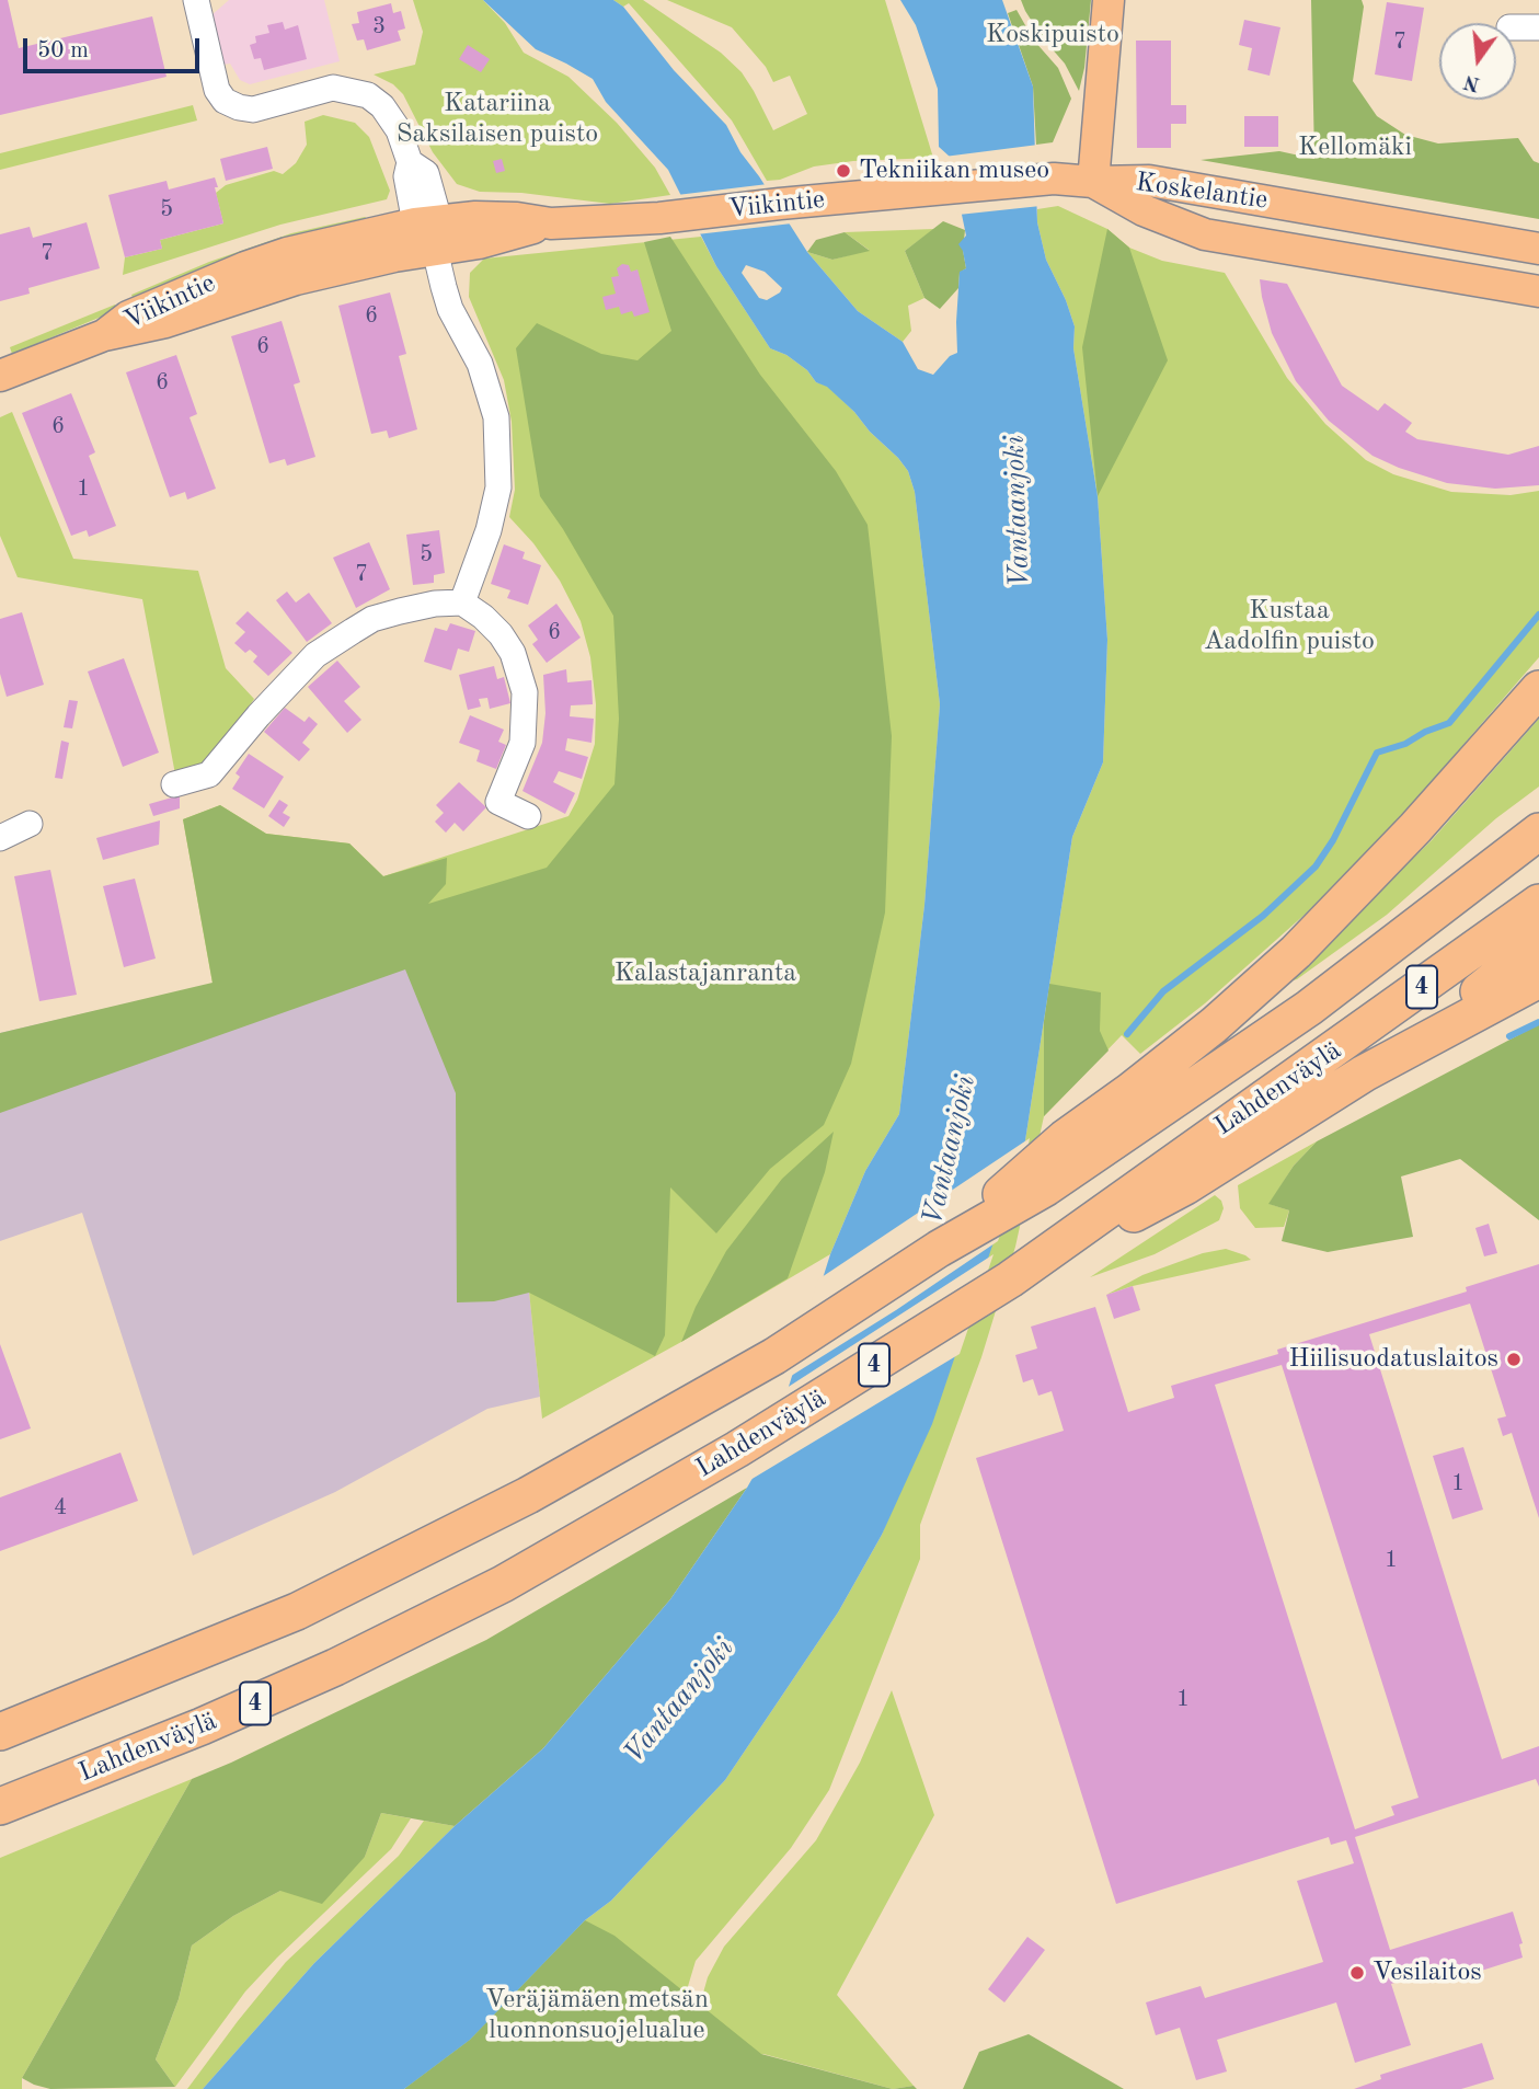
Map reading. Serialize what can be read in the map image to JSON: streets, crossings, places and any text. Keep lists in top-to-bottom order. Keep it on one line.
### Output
{"streets":{"highway":["4","Lahdenväylä"],"main road":["Koskelantie","Viikintie"]},"crossings":[["Koskelantie","Viikintie"]],"water":["Vantaanjoki"],"parks":["Koskipuisto","Katariina Saksilaisen puisto","Kellomäki","Kustaa Aadolfin puisto","Kalastajanranta","Veräjämäen metsän luonnonsuojelualue"],"places":["Tekniikan museo","Hiilisuodatuslaitos","Vesilaitos"],"house_numbers":["3","7","5","7","6","6","6","6","1","5","7","6","1","4","1","1"],"scale_bar":"50 m","north":"bottom"}
